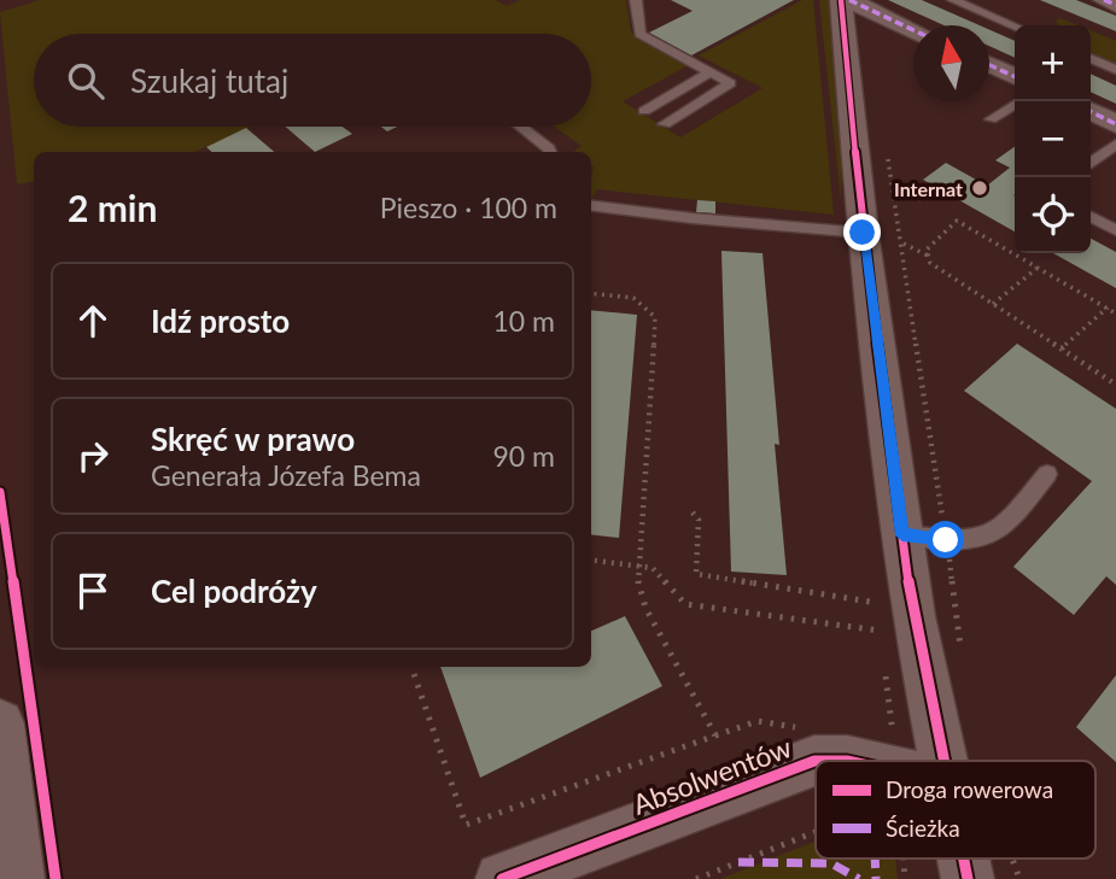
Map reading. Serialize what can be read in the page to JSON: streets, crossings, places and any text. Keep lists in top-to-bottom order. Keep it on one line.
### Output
{"streets":{"street":["Absolwentów"]},"places":["Internat"],"legend":["Droga rowerowa","Ścieżka"],"north":"top","page":{"map_buttons":["+","−"],"search":"Szukaj tutaj","heading":["2 min","Pieszo · 100 m"],"list":[["Idź prosto","10 m"],["Skręć w prawo","Generała Józefa Bema","90 m"],"Cel podróży"]}}
